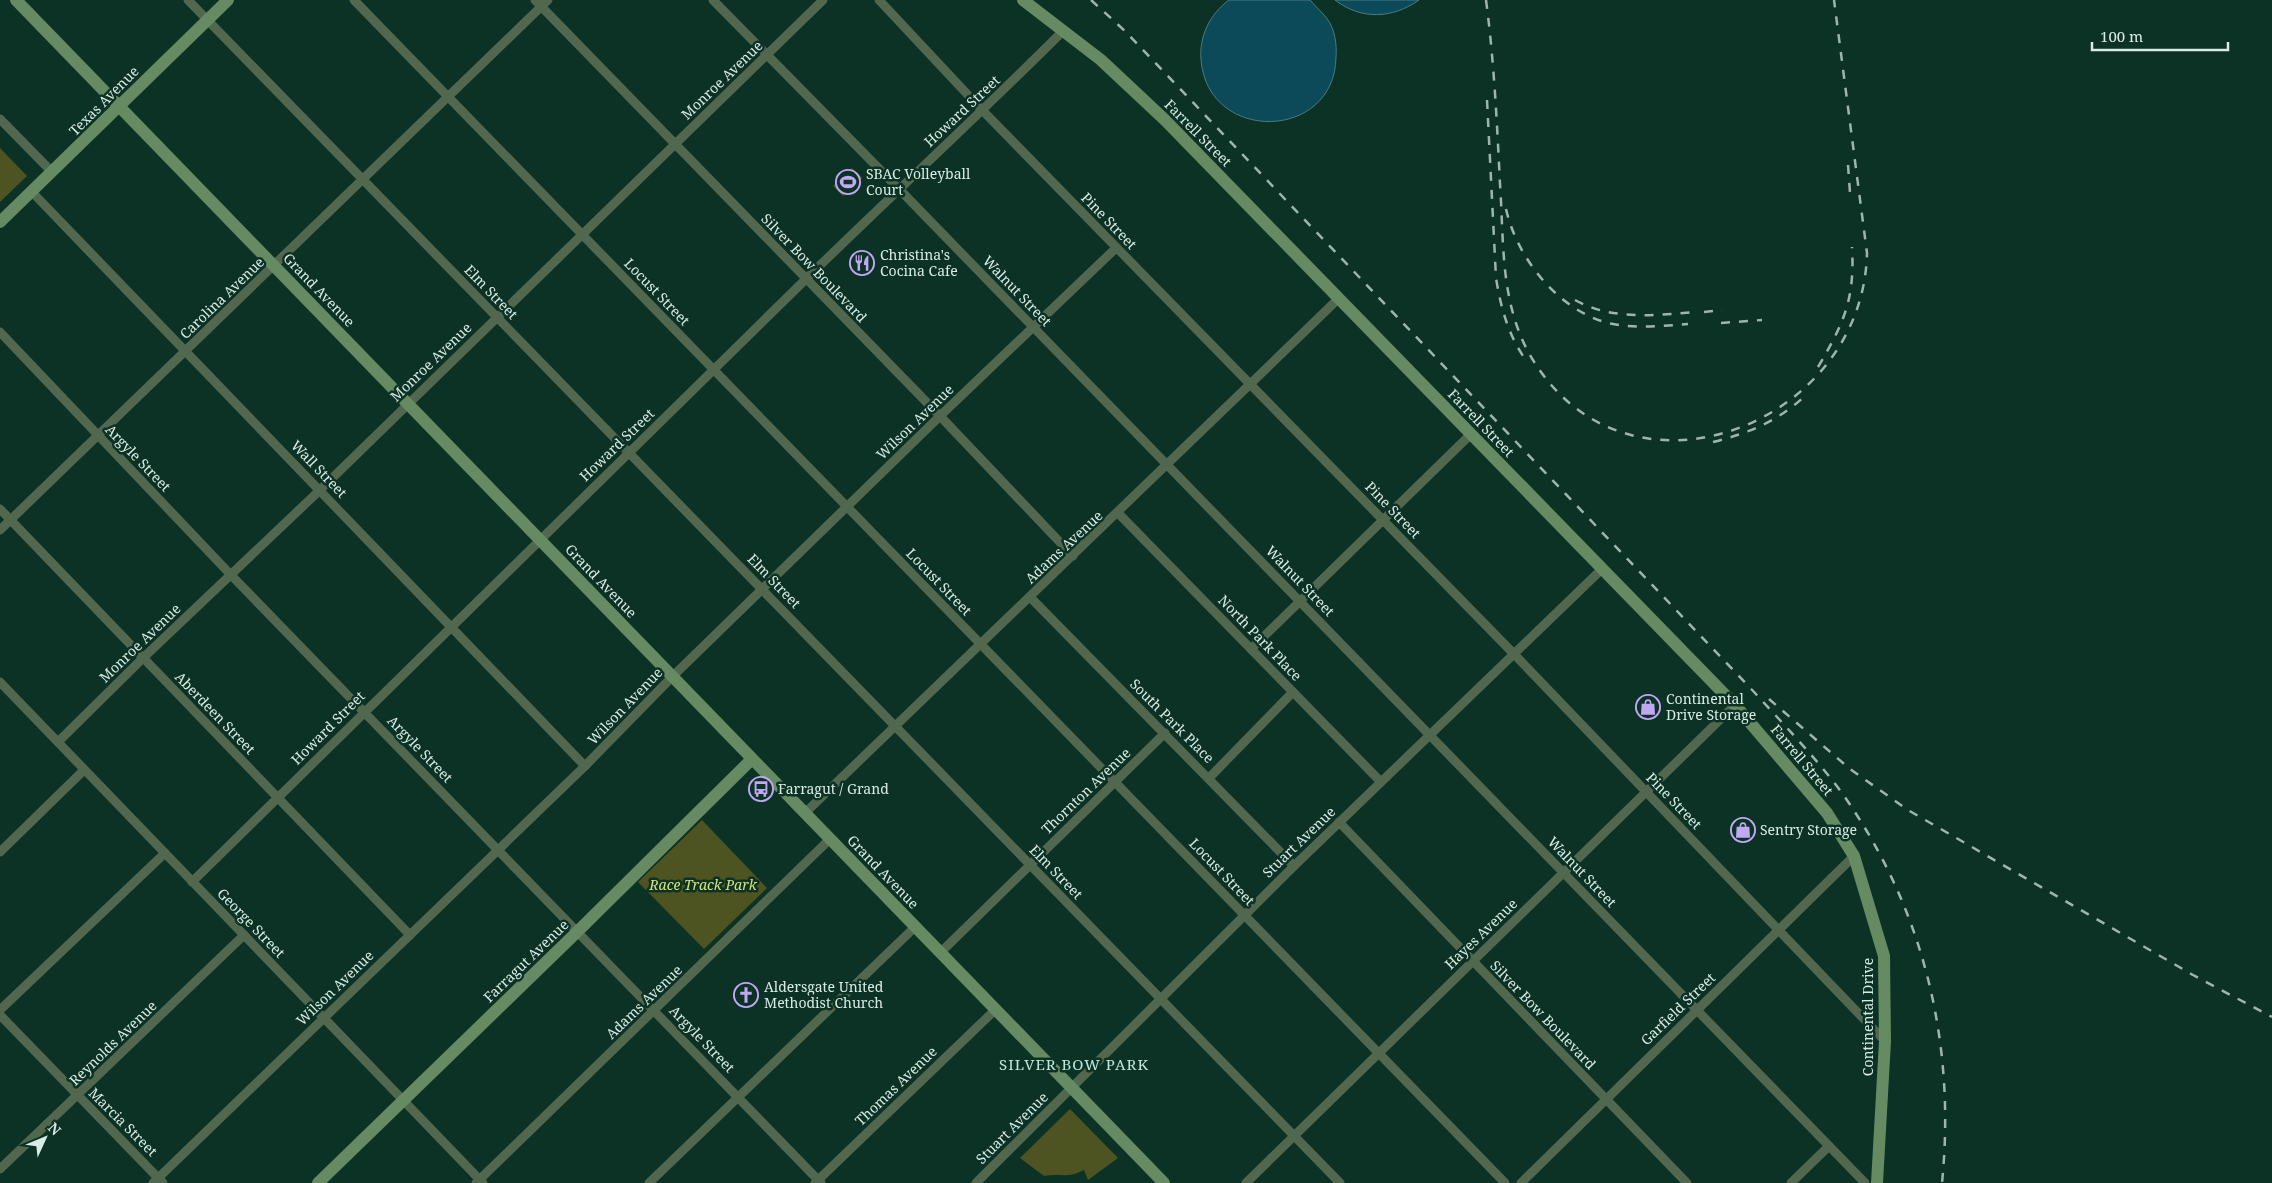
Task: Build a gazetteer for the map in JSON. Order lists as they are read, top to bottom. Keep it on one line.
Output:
{"streets":{"main road":["Texas Avenue","Farrell Street","Grand Avenue","Farragut Avenue","Continental Drive"],"street":["Monroe Avenue","Howard Street","Pine Street","Silver Bow Boulevard","Walnut Street","Elm Street","Locust Street","Carolina Avenue","Wilson Avenue","Argyle Street","Wall Street","Adams Avenue","North Park Place","Aberdeen Street","South Park Place","Thornton Avenue","Stuart Avenue","George Street","Hayes Avenue","Garfield Street","Reynolds Avenue","Thomas Avenue","Marcia Street"]},"crossings":[["Monroe Avenue","Silver Bow Boulevard"],["Monroe Avenue","Grand Avenue"],["Monroe Avenue","Walnut Street"],["Monroe Avenue","Elm Street"],["Monroe Avenue","Locust Street"],["Monroe Avenue","Argyle Street"],["Monroe Avenue","Wall Street"],["Monroe Avenue","Aberdeen Street"],["Monroe Avenue","George Street"],["Texas Avenue","Grand Avenue"],["Texas Avenue","Elm Street"],["Texas Avenue","Wall Street"],["Howard Street","Farrell Street"],["Howard Street","Pine Street"],["Howard Street","Silver Bow Boulevard"],["Howard Street","Grand Avenue"],["Howard Street","Walnut Street"],["Howard Street","Elm Street"],["Howard Street","Locust Street"],["Howard Street","Argyle Street"],["Howard Street","Wall Street"],["Howard Street","Aberdeen Street"],["Howard Street","George Street"],["Farrell Street","Adams Avenue"],["Farrell Street","Stuart Avenue"],["Farrell Street","Hayes Avenue"],["Farrell Street","Garfield Street"],["Farrell Street","Continental Drive"],["Pine Street","Wilson Avenue"],["Pine Street","Adams Avenue"],["Pine Street","Stuart Avenue"],["Pine Street","Hayes Avenue"],["Pine Street","Garfield Street"],["Pine Street","Continental Drive"],["Silver Bow Boulevard","Carolina Avenue"],["Silver Bow Boulevard","Wilson Avenue"],["Silver Bow Boulevard","Adams Avenue"],["Silver Bow Boulevard","Stuart Avenue"],["Silver Bow Boulevard","Hayes Avenue"],["Silver Bow Boulevard","Garfield Street"],["Grand Avenue","Carolina Avenue"],["Grand Avenue","Wilson Avenue"],["Grand Avenue","Adams Avenue"],["Grand Avenue","Thornton Avenue"],["Grand Avenue","Stuart Avenue"],["Grand Avenue","Farragut Avenue"],["Grand Avenue","Thomas Avenue"],["Walnut Street","Wilson Avenue"],["Walnut Street","Adams Avenue"],["Walnut Street","Stuart Avenue"],["Walnut Street","Hayes Avenue"],["Walnut Street","Garfield Street"],["Elm Street","Carolina Avenue"],["Elm Street","Wilson Avenue"],["Elm Street","Adams Avenue"],["Elm Street","Thornton Avenue"],["Elm Street","Stuart Avenue"],["Elm Street","Hayes Avenue"],["Locust Street","Carolina Avenue"],["Locust Street","Wilson Avenue"],["Locust Street","Adams Avenue"],["Locust Street","Thornton Avenue"],["Locust Street","Stuart Avenue"],["Locust Street","Hayes Avenue"],["Carolina Avenue","Argyle Street"],["Carolina Avenue","Wall Street"],["Carolina Avenue","Aberdeen Street"],["Wilson Avenue","Argyle Street"],["Wilson Avenue","Wall Street"],["Wilson Avenue","Aberdeen Street"],["Wilson Avenue","George Street"],["Wilson Avenue","Marcia Street"],["Argyle Street","Adams Avenue"],["Argyle Street","Farragut Avenue"],["Argyle Street","Thomas Avenue"],["Adams Avenue","North Park Place"],["Adams Avenue","South Park Place"],["Adams Avenue","George Street"],["North Park Place","Stuart Avenue"],["South Park Place","Thornton Avenue"],["South Park Place","Stuart Avenue"],["George Street","Farragut Avenue"],["George Street","Reynolds Avenue"],["Garfield Street","Continental Drive"],["Reynolds Avenue","Marcia Street"]],"districts":["SILVER BOW PARK"],"parks":["Race Track Park"],"places":{"sports":["SBAC Volleyball Court"],"restaurant":["Christina's Cocina Cafe"],"shop":["Continental Drive Storage","Sentry Storage"],"bus stop":["Farragut / Grand"],"church":["Aldersgate United Methodist Church"]},"scale_bar":"100 m","north":"top right"}
